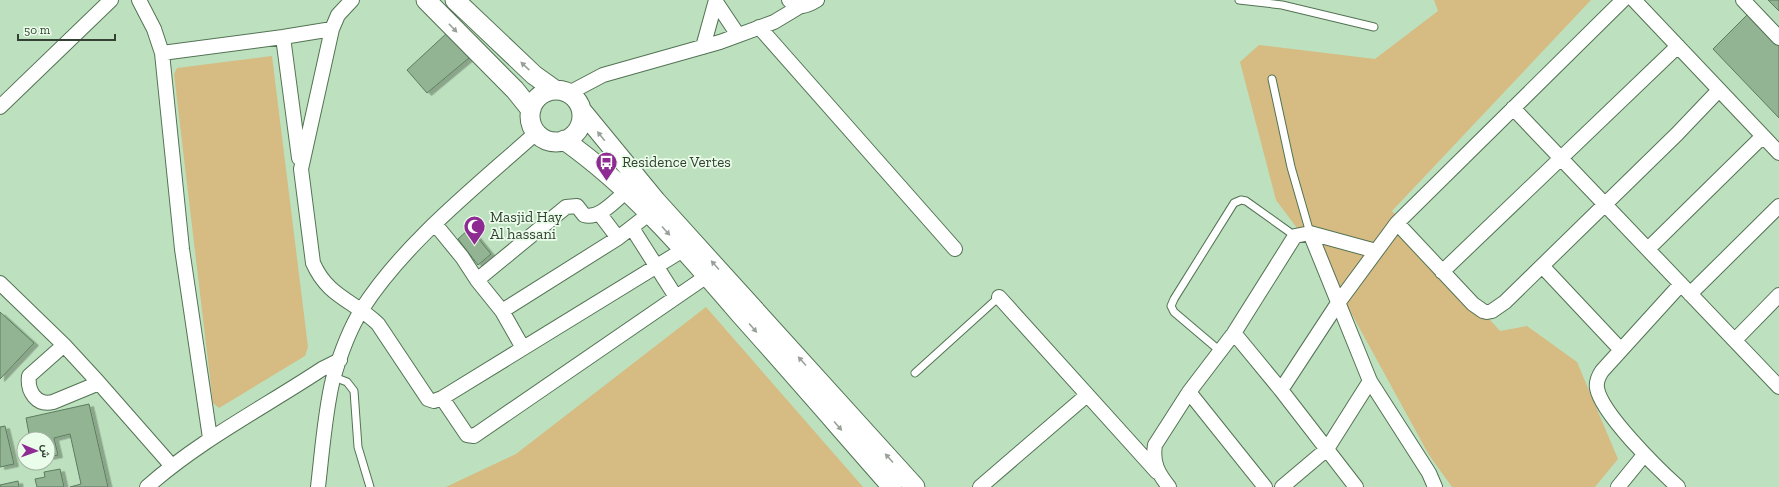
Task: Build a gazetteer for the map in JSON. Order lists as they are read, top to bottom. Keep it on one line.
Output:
{"places":{"bus stop":["Residence Vertes"],"mosque":["Masjid Hay Al hassani"]},"scale_bar":"50 m","north":"right"}
